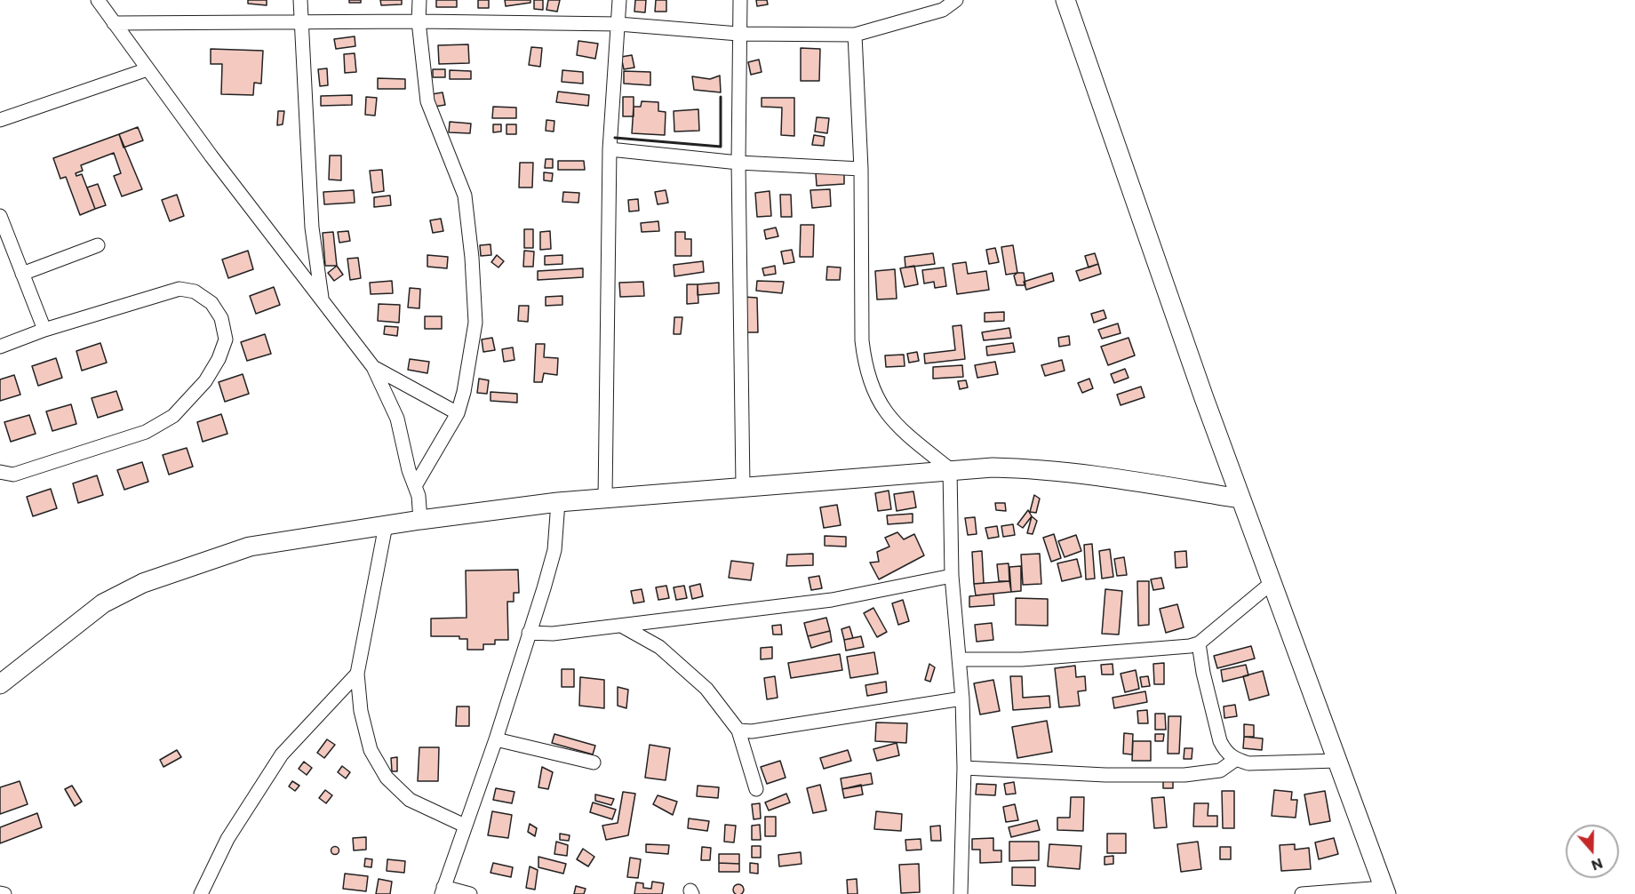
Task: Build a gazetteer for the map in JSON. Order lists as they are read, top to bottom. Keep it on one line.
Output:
{"north":"bottom"}
